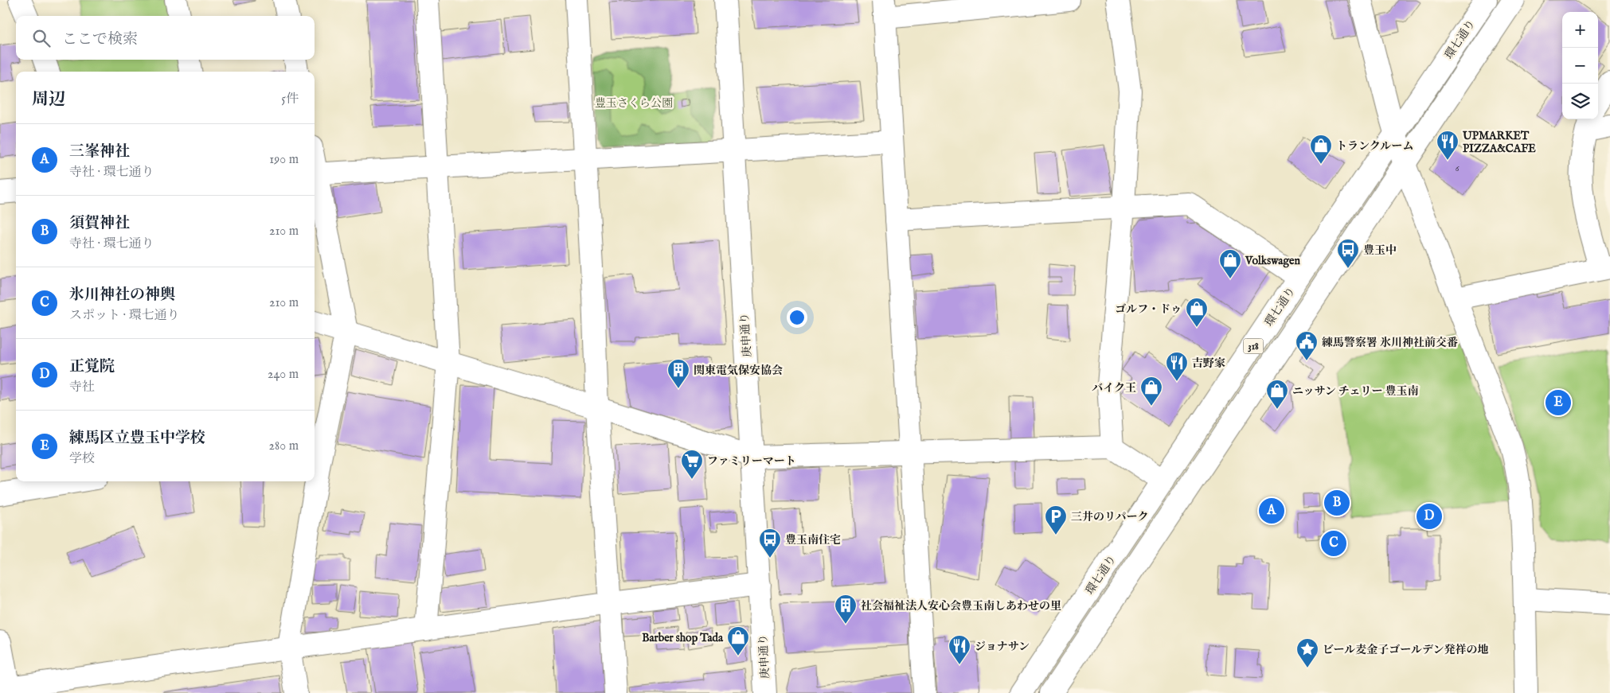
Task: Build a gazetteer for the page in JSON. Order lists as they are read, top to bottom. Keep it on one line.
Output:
{"streets":{"street":["環七通り","庚申通り","318"]},"parks":["豊玉さくら公園"],"places":{"restaurant":["UPMARKET PIZZA&CAFE","吉野家","ジョナサン"],"shop":["トランクルーム","Volkswagen","ゴルフ・ドゥ","バイク王","ニッサン チェリー 豊玉南","Barber shop Tada"],"bus stop":["豊玉中","豊玉南住宅"],"public building":["練馬警察署 氷川神社前交番"],"building":["関東電気保安協会","社会福祉法人安心会豊玉南しあわせの里"],"supermarket":["ファミリーマート"],"parking":["三井のリパーク"],"place":["ビール麦金子ゴールデン発祥の地"]},"house_numbers":["6"],"page":{"map_buttons":["+","−"],"search":"ここで検索","heading":["周辺","5件"],"list":[{"mark":"A","name":"三峯神社","note":"寺社 · 環七通り","value":"190 m"},{"mark":"B","name":"須賀神社","note":"寺社 · 環七通り","value":"210 m"},{"mark":"C","name":"氷川神社の神輿","note":"スポット · 環七通り","value":"210 m"},{"mark":"D","name":"正覚院","note":"寺社","value":"240 m"},{"mark":"E","name":"練馬区立豊玉中学校","note":"学校","value":"280 m"}],"pins":["E","B","A","D","C"]}}
